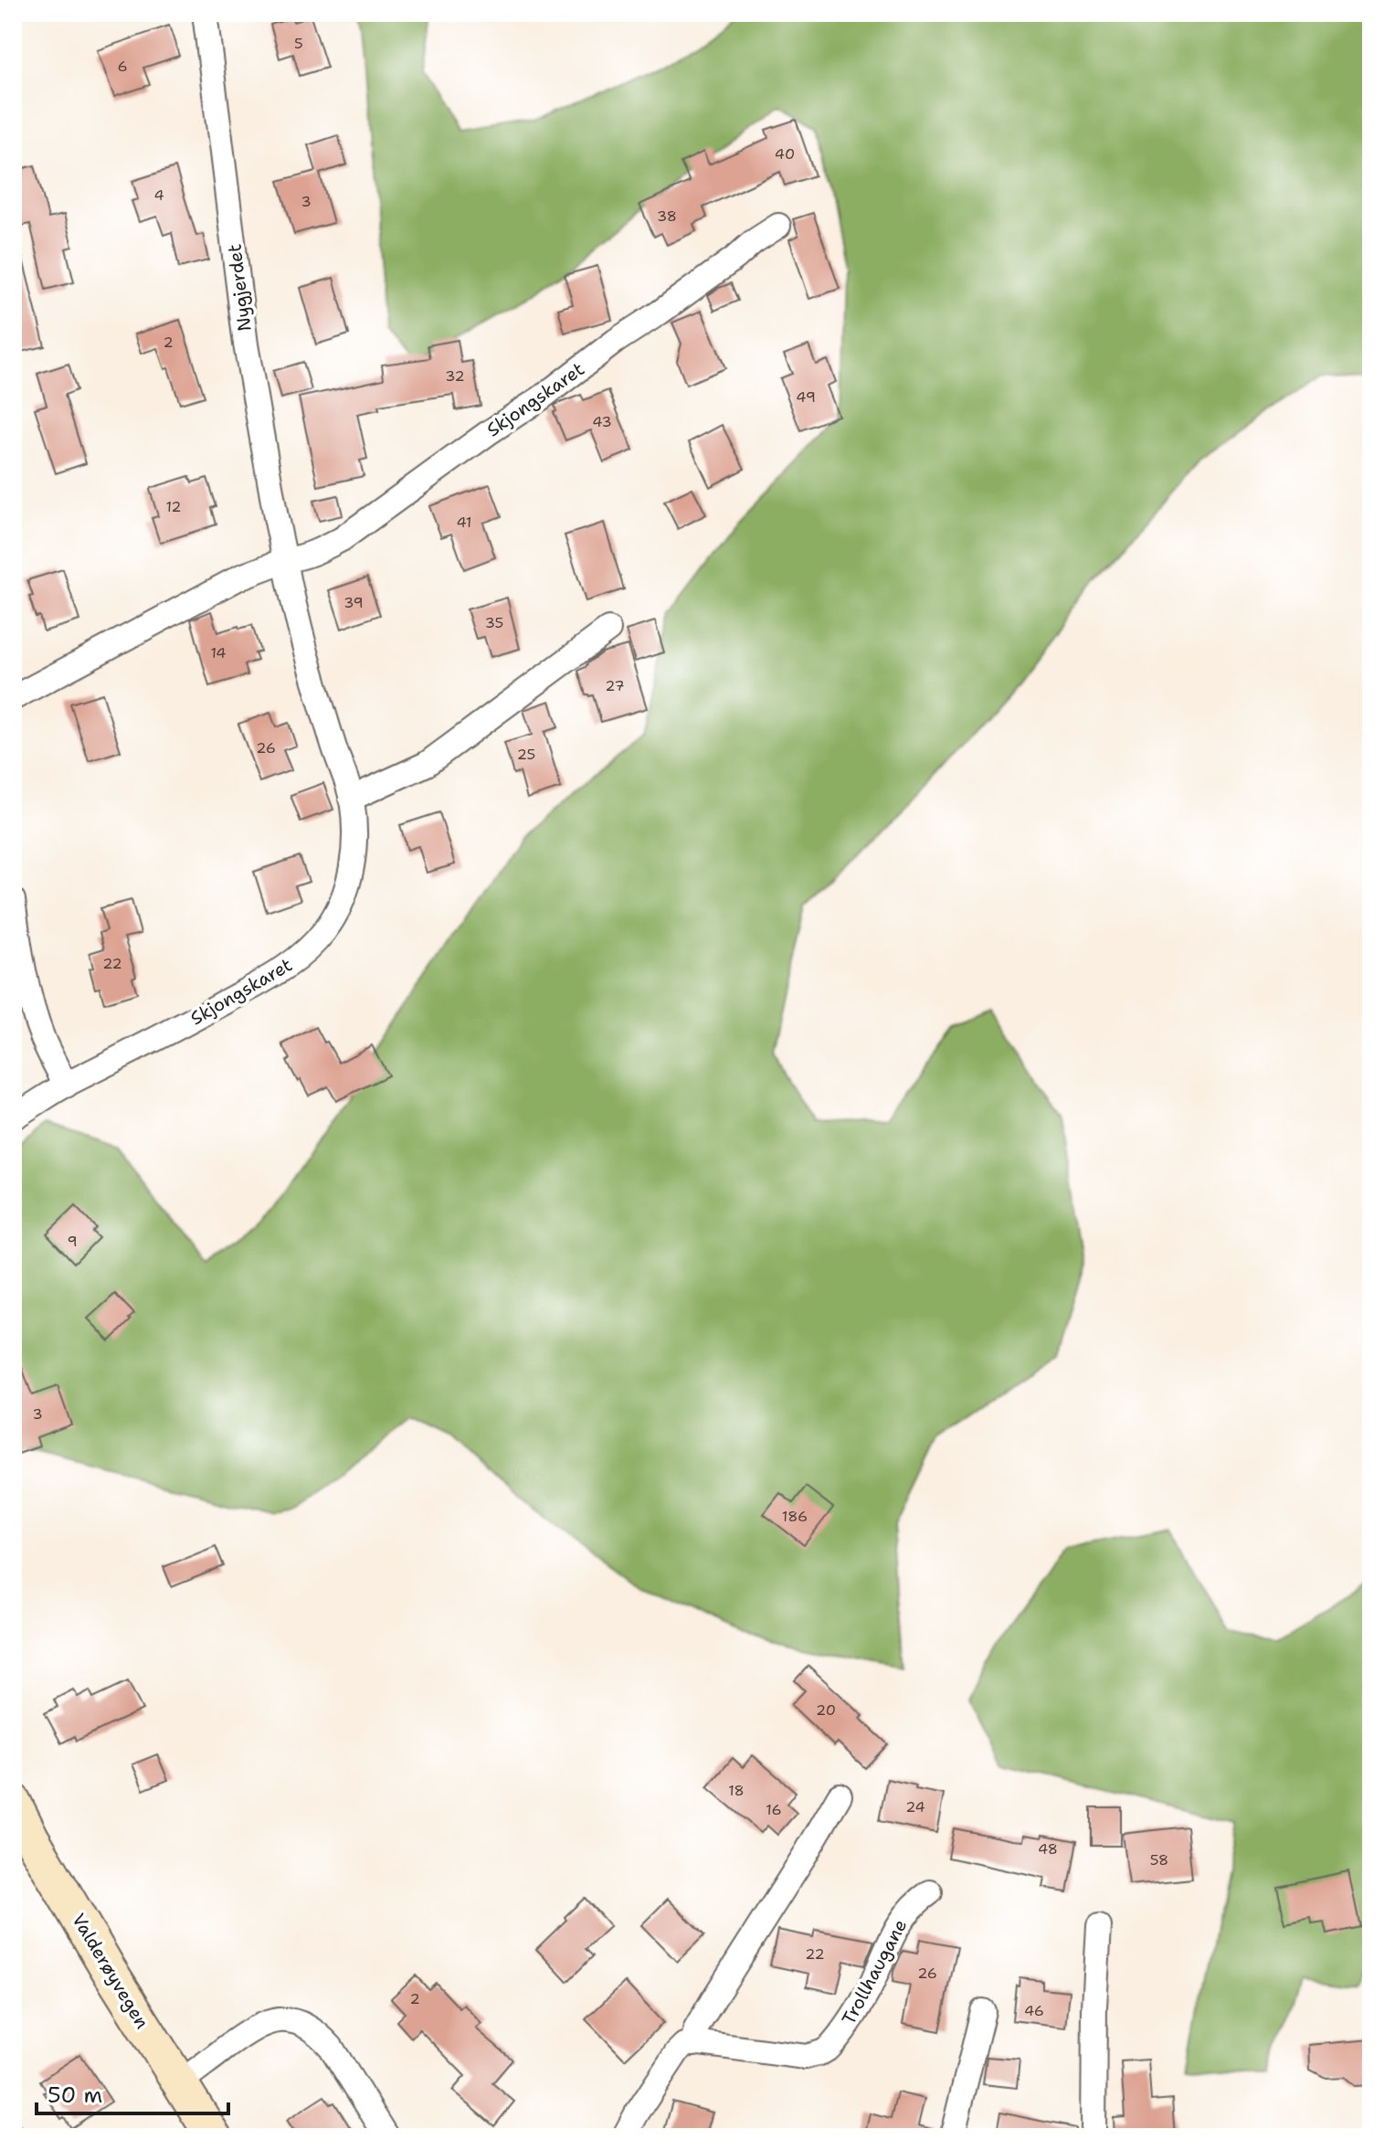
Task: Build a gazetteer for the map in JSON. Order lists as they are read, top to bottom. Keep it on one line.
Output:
{"streets":{"main road":["Valderøyvegen"],"street":["Nygjerdet","Skjongskaret","Trollhaugane"]},"crossings":[["Nygjerdet","Skjongskaret"]],"house_numbers":["5","6","40","4","3","38","2","32","49","43","12","41","39","35","14","27","26","25","22","9","3","186","20","18","24","16","48","58","22","26","2","46"],"scale_bar":"50 m"}
